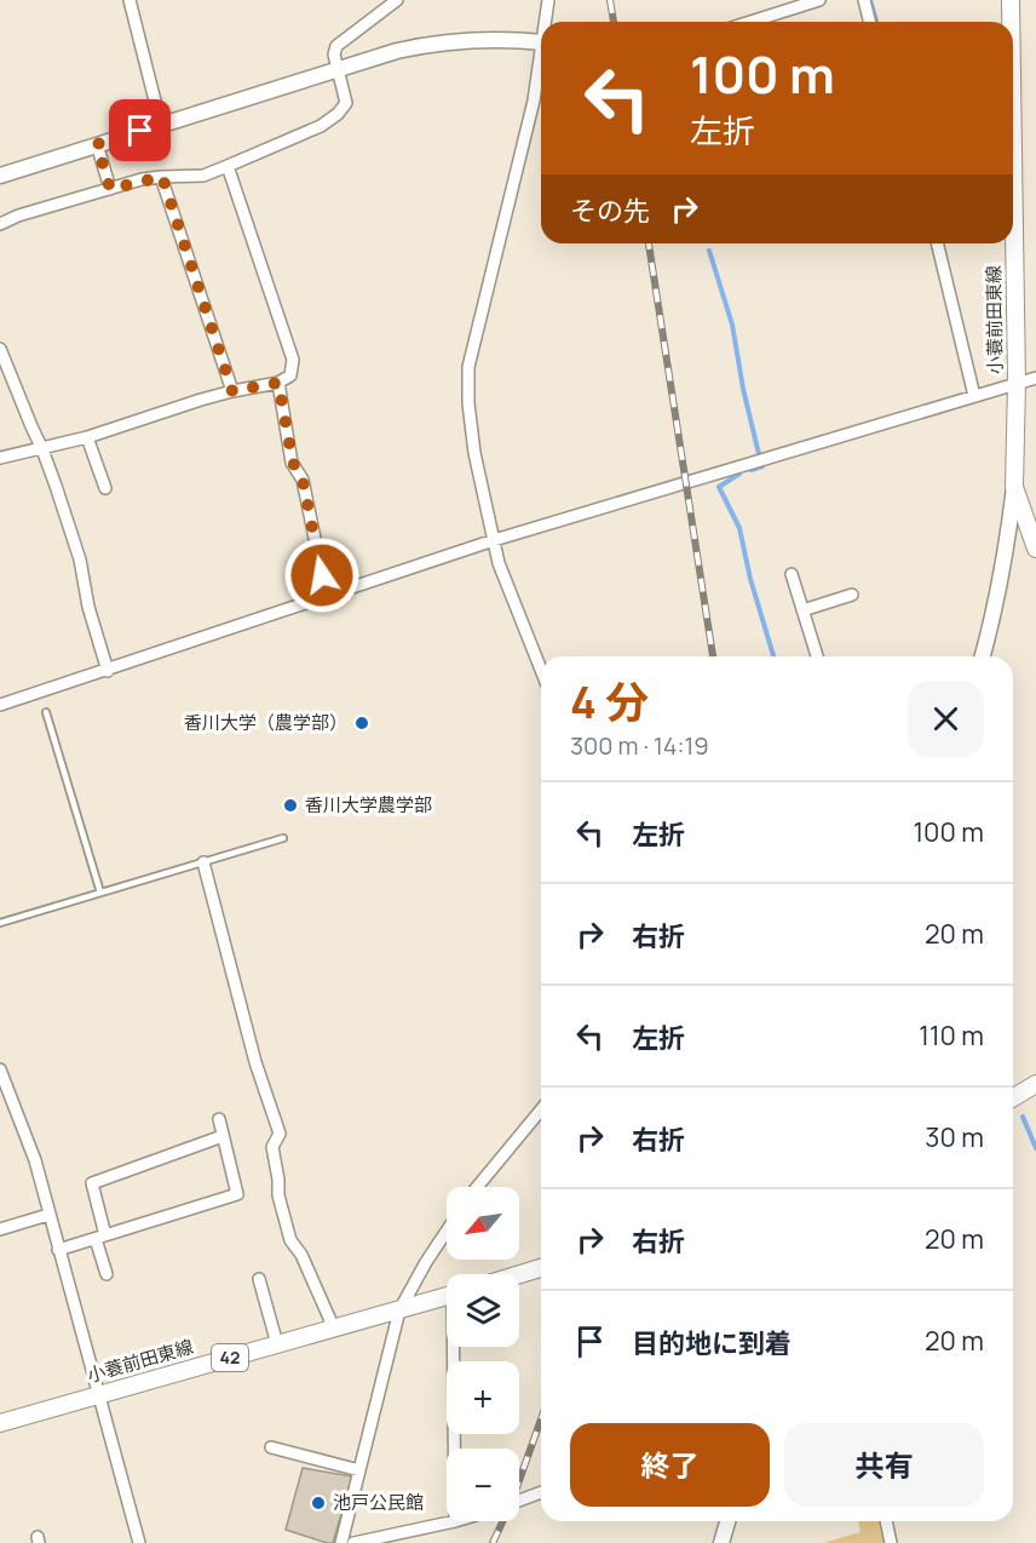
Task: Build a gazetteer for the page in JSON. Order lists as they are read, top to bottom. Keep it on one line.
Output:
{"streets":{"main road":["小蓑前田東線","42"]},"places":["香川大学（農学部）","香川大学農学部","池戸公民館"],"north":"bottom left","page":{"turn":["100 m","左折"],"then":"その先","heading":["4 分","300 m · 14:19"],"list":[{"name":"左折","value":"100 m"},{"name":"右折","value":"20 m"},{"name":"左折","value":"110 m"},{"name":"右折","value":"30 m"},{"name":"右折","value":"20 m"},{"name":"目的地に到着","value":"20 m"}],"map_buttons":["+","−"],"buttons":["終了","共有"]}}
